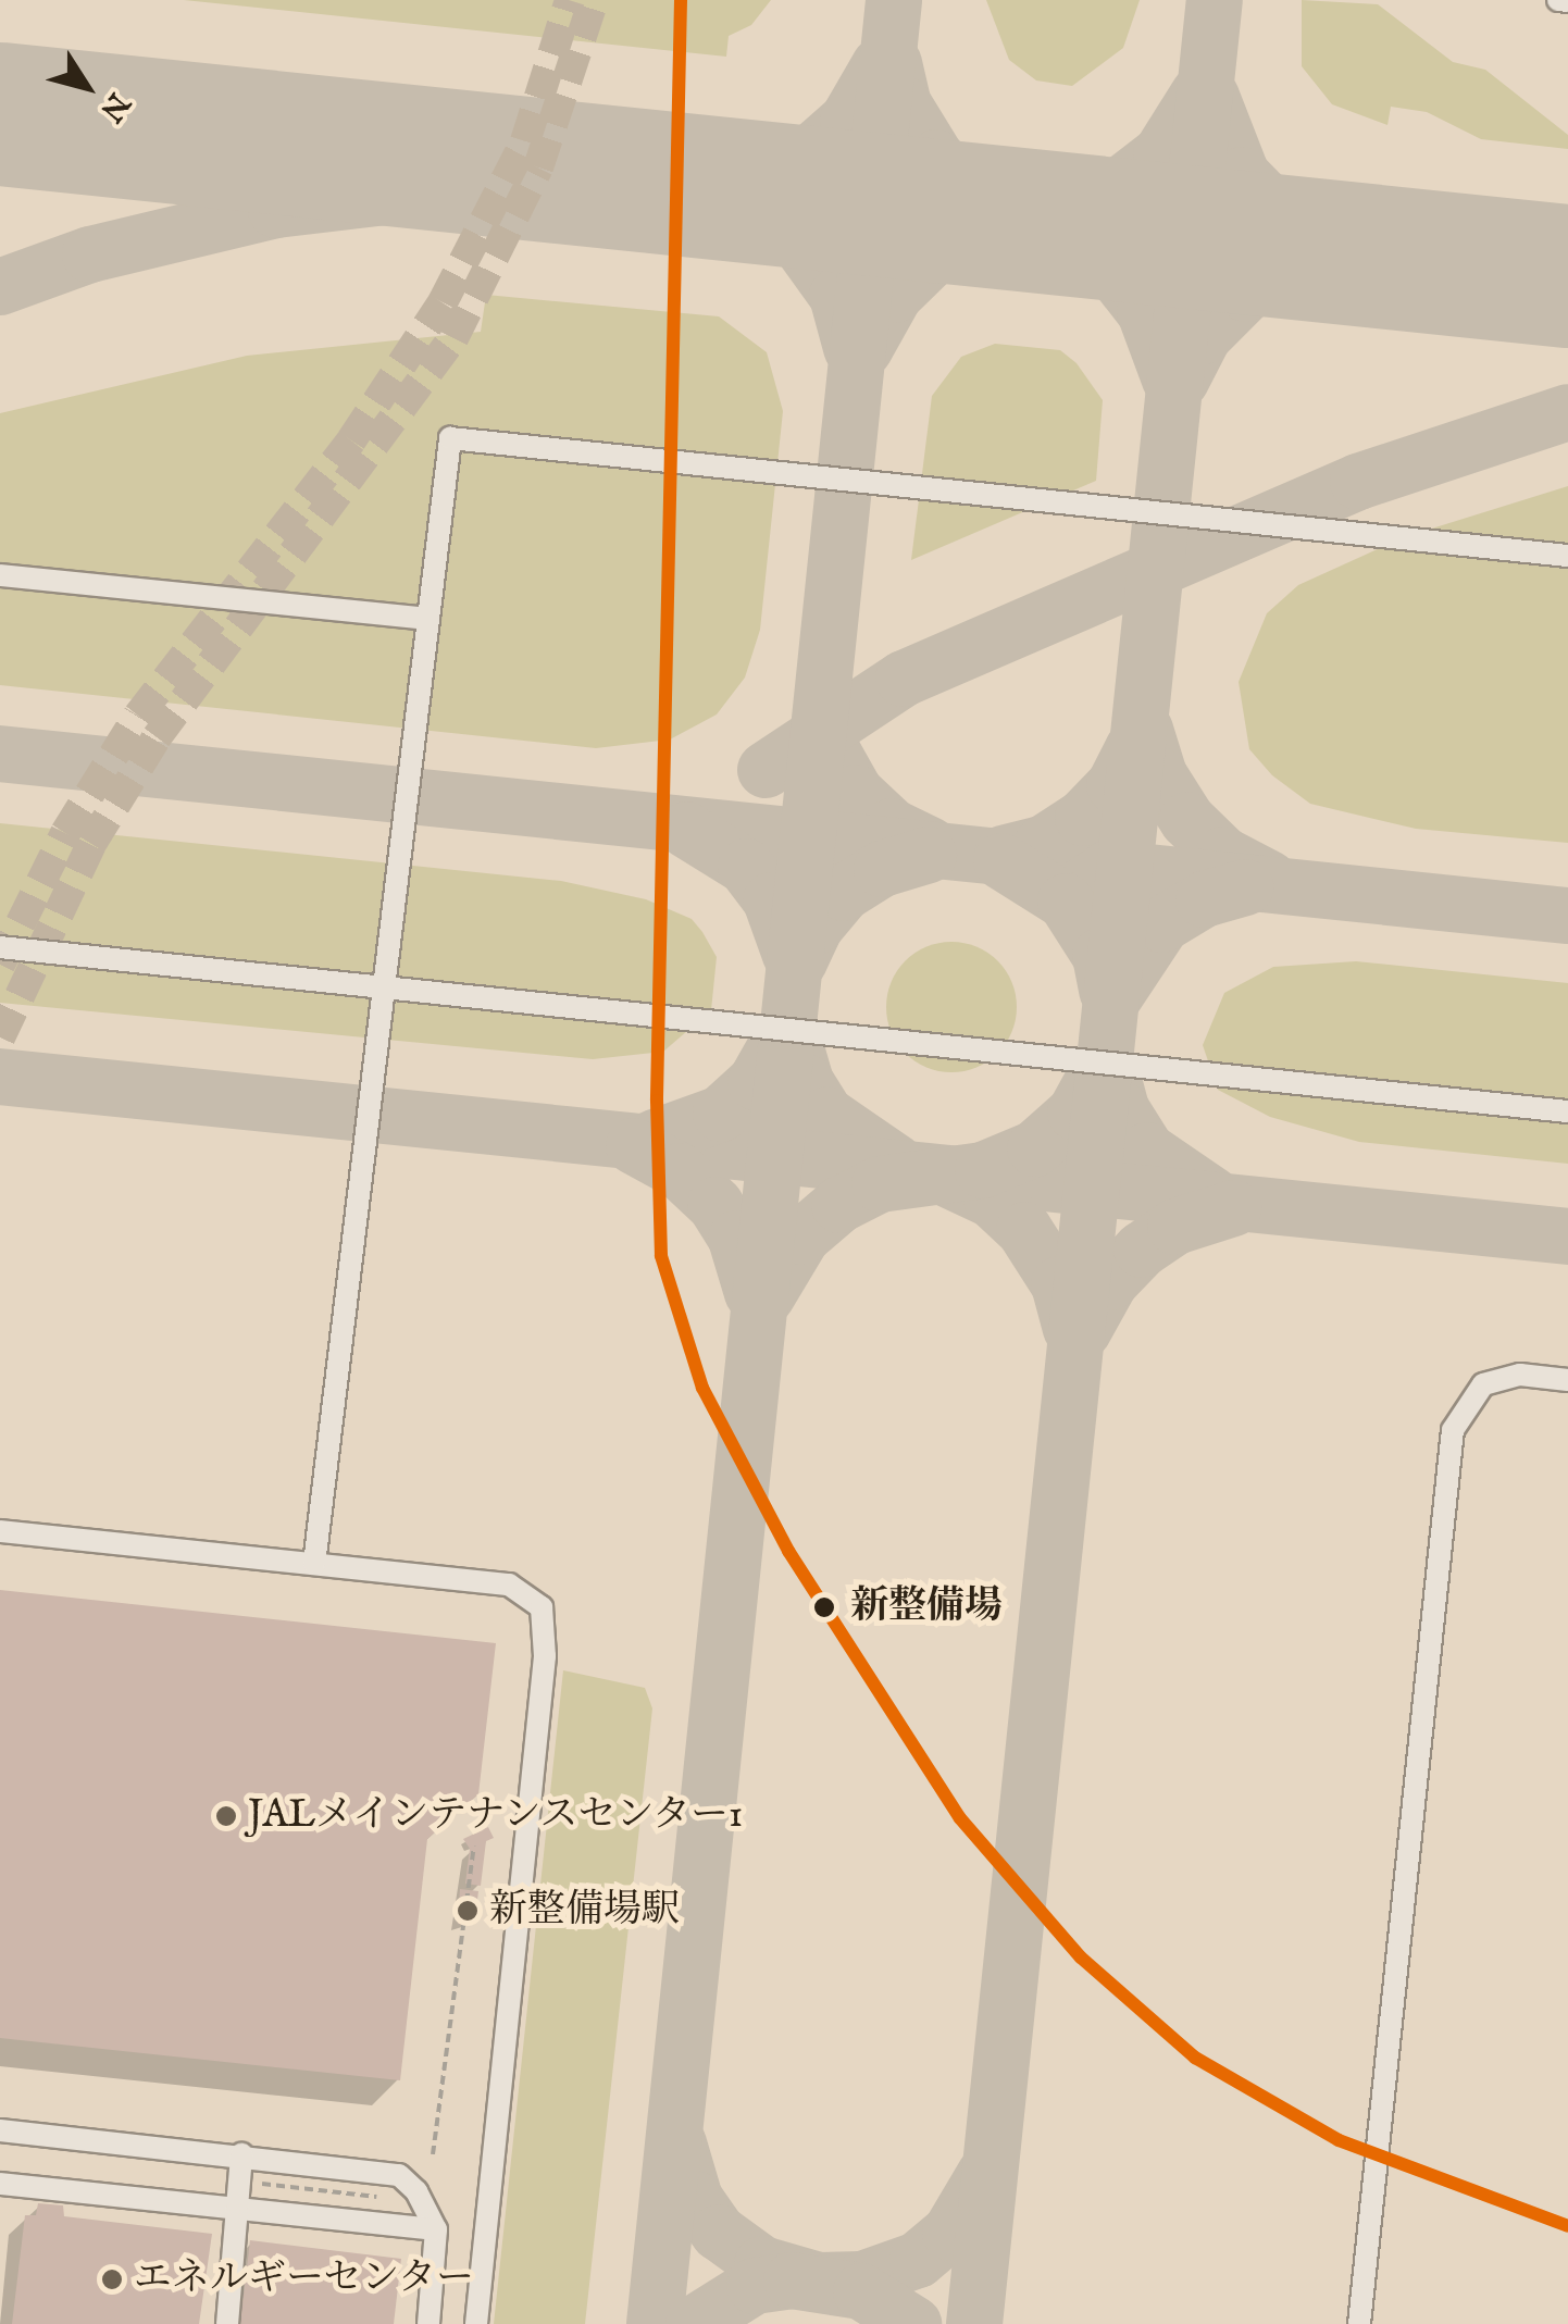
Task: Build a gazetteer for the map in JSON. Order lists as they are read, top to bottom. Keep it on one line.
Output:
{"places":["新整備場","JALメインテナンスセンター1","新整備場駅","エネルギーセンター"],"north":"bottom right"}
